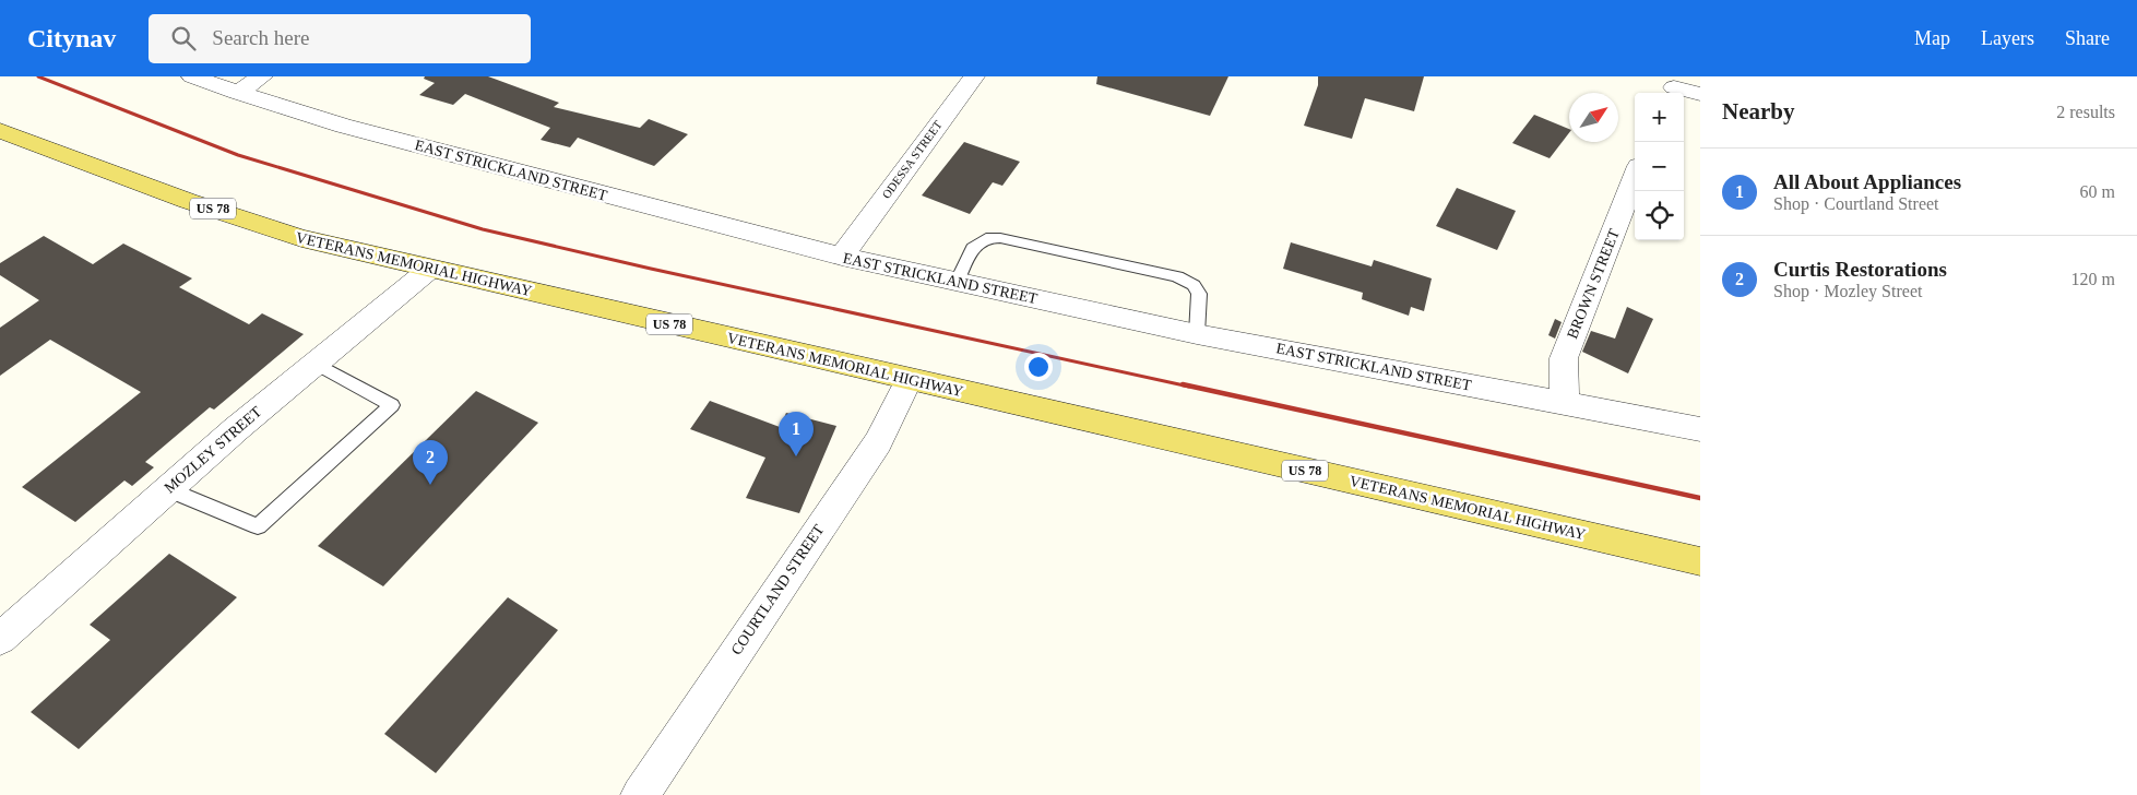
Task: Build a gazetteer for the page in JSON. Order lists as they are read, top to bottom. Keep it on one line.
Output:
{"streets":{"main road":["US 78","VETERANS MEMORIAL HIGHWAY"],"street":["ODESSA STREET","EAST STRICKLAND STREET","BROWN STREET","MOZLEY STREET","COURTLAND STREET"]},"crossings":[["ODESSA STREET","EAST STRICKLAND STREET"],["EAST STRICKLAND STREET","BROWN STREET"],["VETERANS MEMORIAL HIGHWAY","MOZLEY STREET"],["VETERANS MEMORIAL HIGHWAY","COURTLAND STREET"]],"north":"top right","page":{"header":"Citynav","search":"Search here","nav":["Map","Layers","Share"],"heading":["Nearby","2 results"],"map_buttons":["+","−"],"list":[{"mark":"1","name":"All About Appliances","note":"Shop · Courtland Street","value":"60 m"},{"mark":"2","name":"Curtis Restorations","note":"Shop · Mozley Street","value":"120 m"}],"pins":["1","2"]}}
